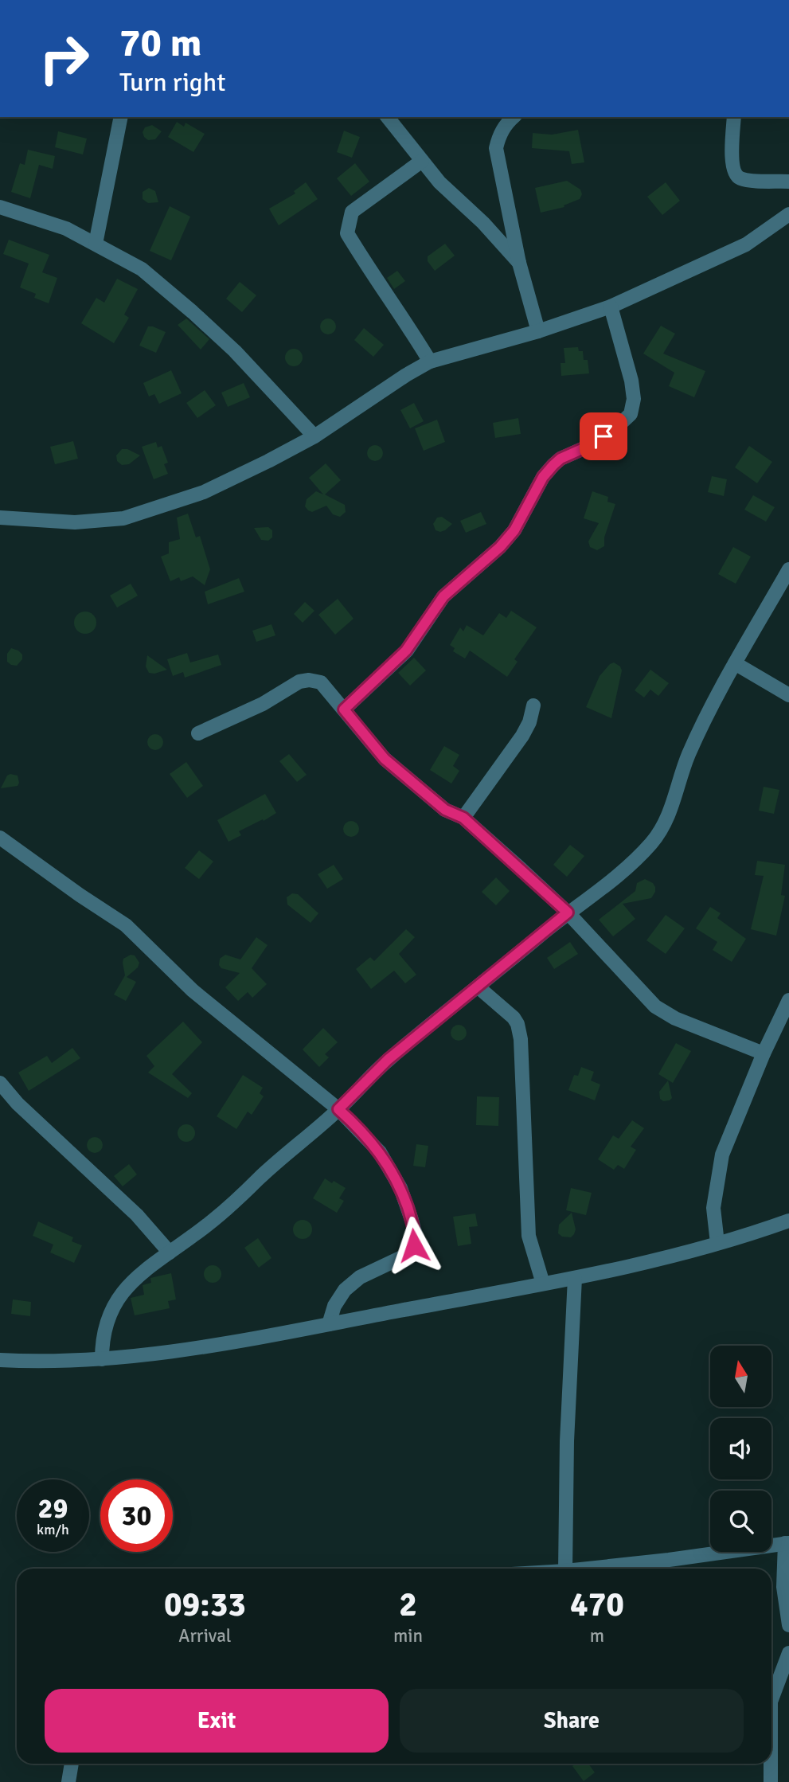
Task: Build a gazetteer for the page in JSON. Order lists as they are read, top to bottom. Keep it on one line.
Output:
{"north":"top","page":{"turn":["70 m","Turn right"],"speed":"29 km/h","limit":"30","eta":["09:33","Arrival","2","min","470","m"],"buttons":["Exit","Share"]}}
